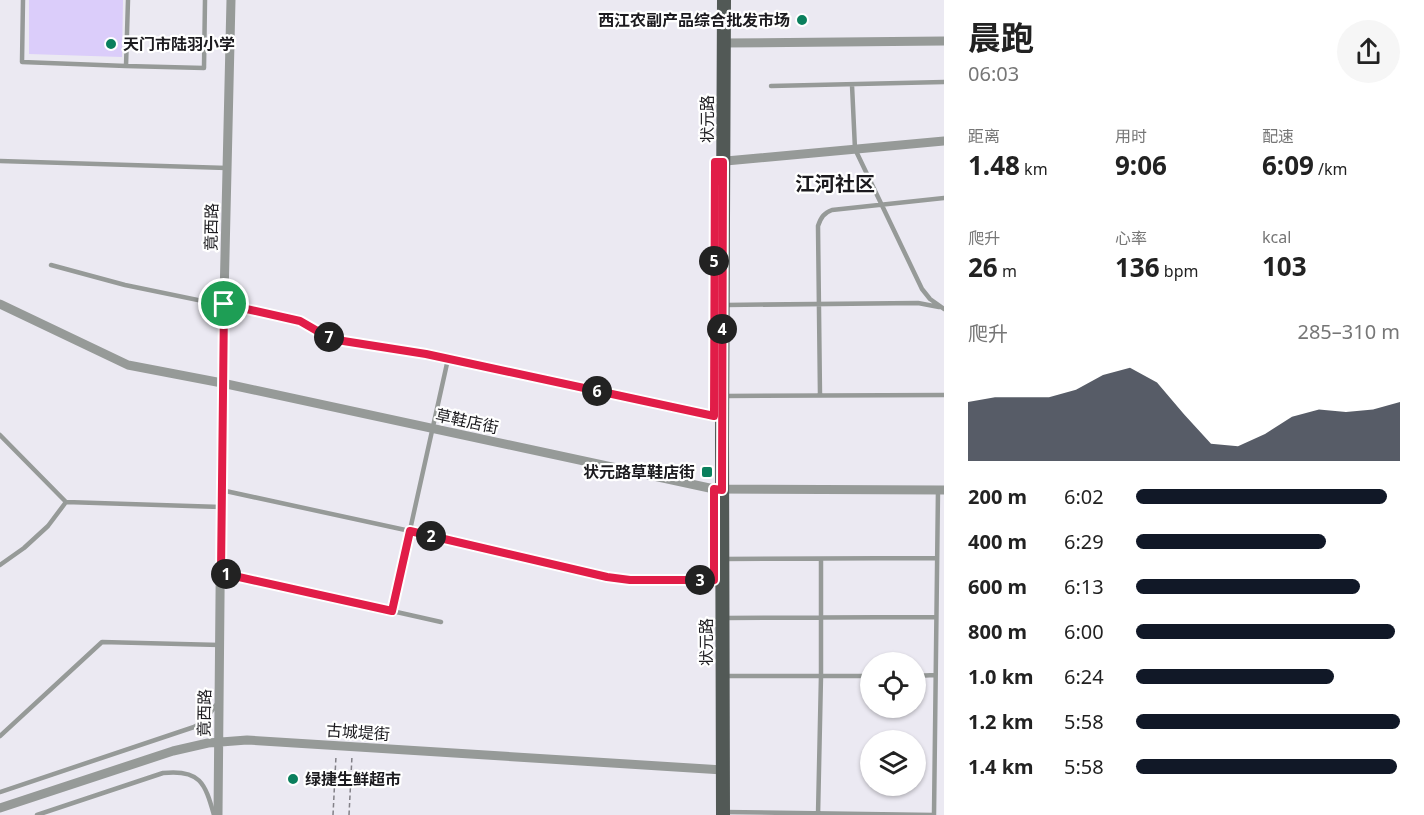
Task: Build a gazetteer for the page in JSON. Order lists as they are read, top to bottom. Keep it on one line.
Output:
{"streets":{"main road":["状元路"],"street":["竟西路","草鞋店街","古城堤街"]},"crossings":[["状元路","草鞋店街"],["状元路","古城堤街"],["竟西路","草鞋店街"],["竟西路","古城堤街"]],"districts":["江河社区"],"places":{"other":["西江农副产品综合批发市场","天门市陆羽小学","绿捷生鲜超市"],"transit":["状元路草鞋店街"]},"page":{"heading":["晨跑","06:03"],"stats":[["距离","1.48 km"],["用时","9:06"],["配速","6:09 /km"],["爬升","26 m"],["心率","136 bpm"],["kcal","103"]],"pins":["5","4","7","6","2","1","3"],"chart":["爬升","285–310 m"],"list":[{"name":"200 m","note":"6:02"},{"name":"400 m","note":"6:29"},{"name":"600 m","note":"6:13"},{"name":"800 m","note":"6:00"},{"name":"1.0 km","note":"6:24"},{"name":"1.2 km","note":"5:58"},{"name":"1.4 km","note":"5:58"}]}}
